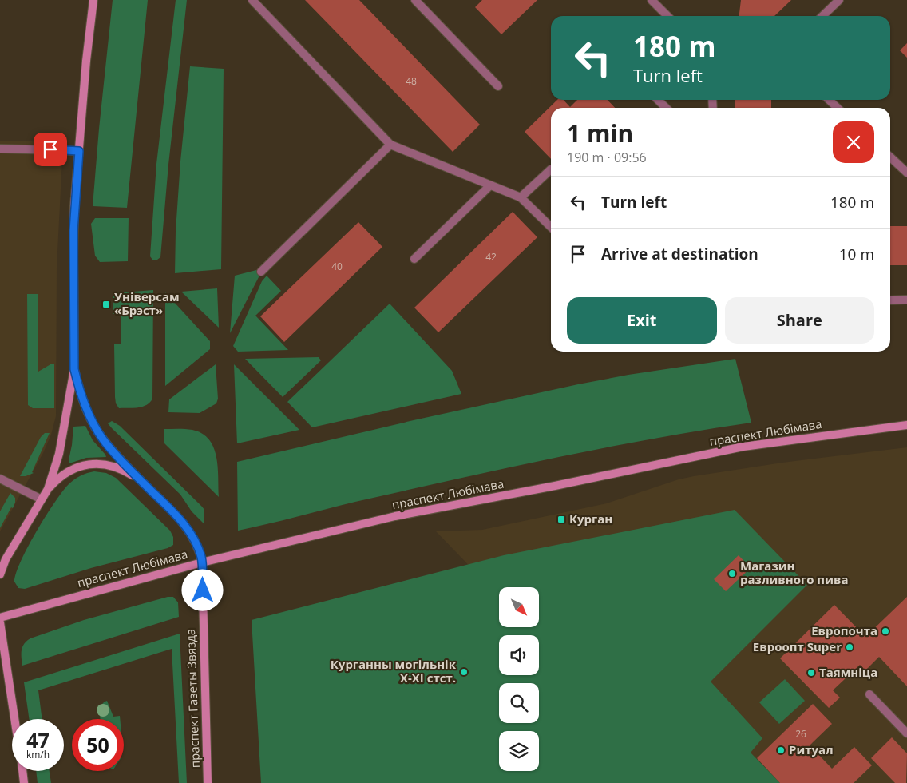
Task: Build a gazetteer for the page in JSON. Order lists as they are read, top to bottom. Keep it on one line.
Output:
{"streets":{"main road":["праспект Любімава","праспект Газеты Звязда"]},"crossings":[["праспект Любімава","праспект Газеты Звязда"]],"places":{"transit":["Універсам «Брэст»","Курган"],"other":["Магазин разливного пива","Европочта","Евроопт Super","Курганны могільнік Х-ХI стст.","Таямніца","Ритуал"]},"house_numbers":["48","42","40","26"],"north":"bottom right","page":{"turn":["180 m","Turn left"],"heading":["1 min","190 m · 09:56"],"list":[{"name":"Turn left","value":"180 m"},{"name":"Arrive at destination","value":"10 m"}],"buttons":["Exit","Share"],"speed":"47 km/h","limit":"50"}}
